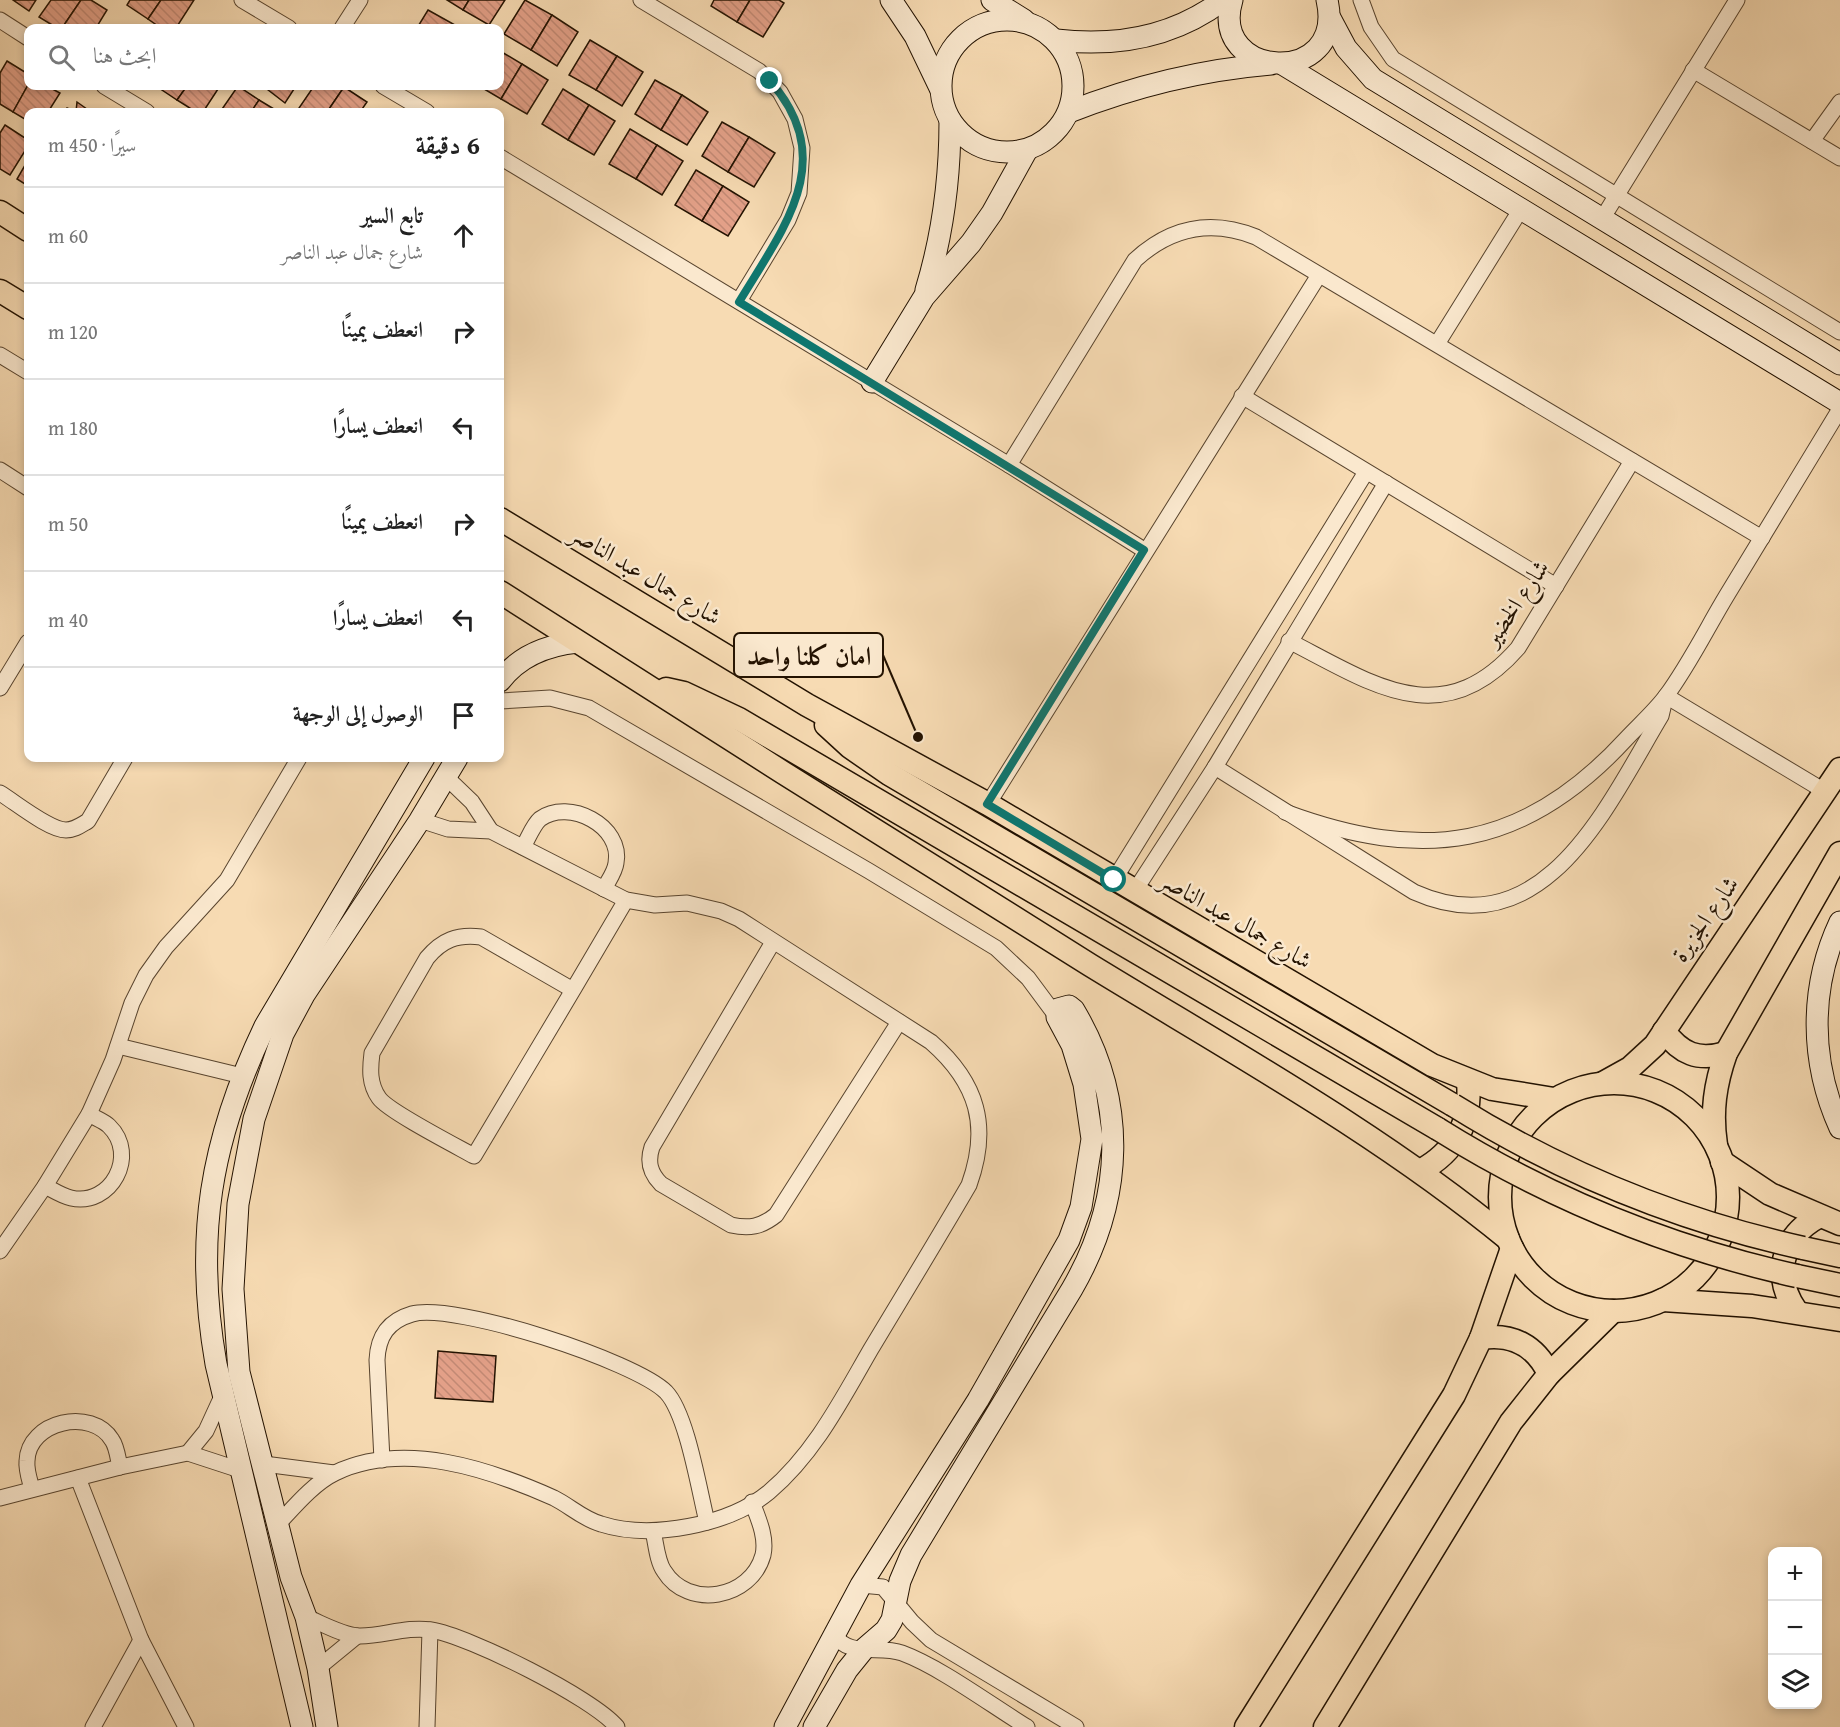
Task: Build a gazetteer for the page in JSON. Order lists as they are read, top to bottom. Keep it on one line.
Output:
{"streets":{"main road":["شارع جمال عبد الناصر","شارع الجزيرة"],"street":["شارع الخضير"]},"places":["امان كلنا واحد"],"page":{"search":"ابحث هنا","heading":["6 دقيقة","سيرًا · 450 m"],"list":[["تابع السير","شارع جمال عبد الناصر","60 m"],["انعطف يمينًا","120 m"],["انعطف يسارًا","180 m"],["انعطف يمينًا","50 m"],["انعطف يسارًا","40 m"],"الوصول إلى الوجهة"],"map_buttons":["+","−"]}}
